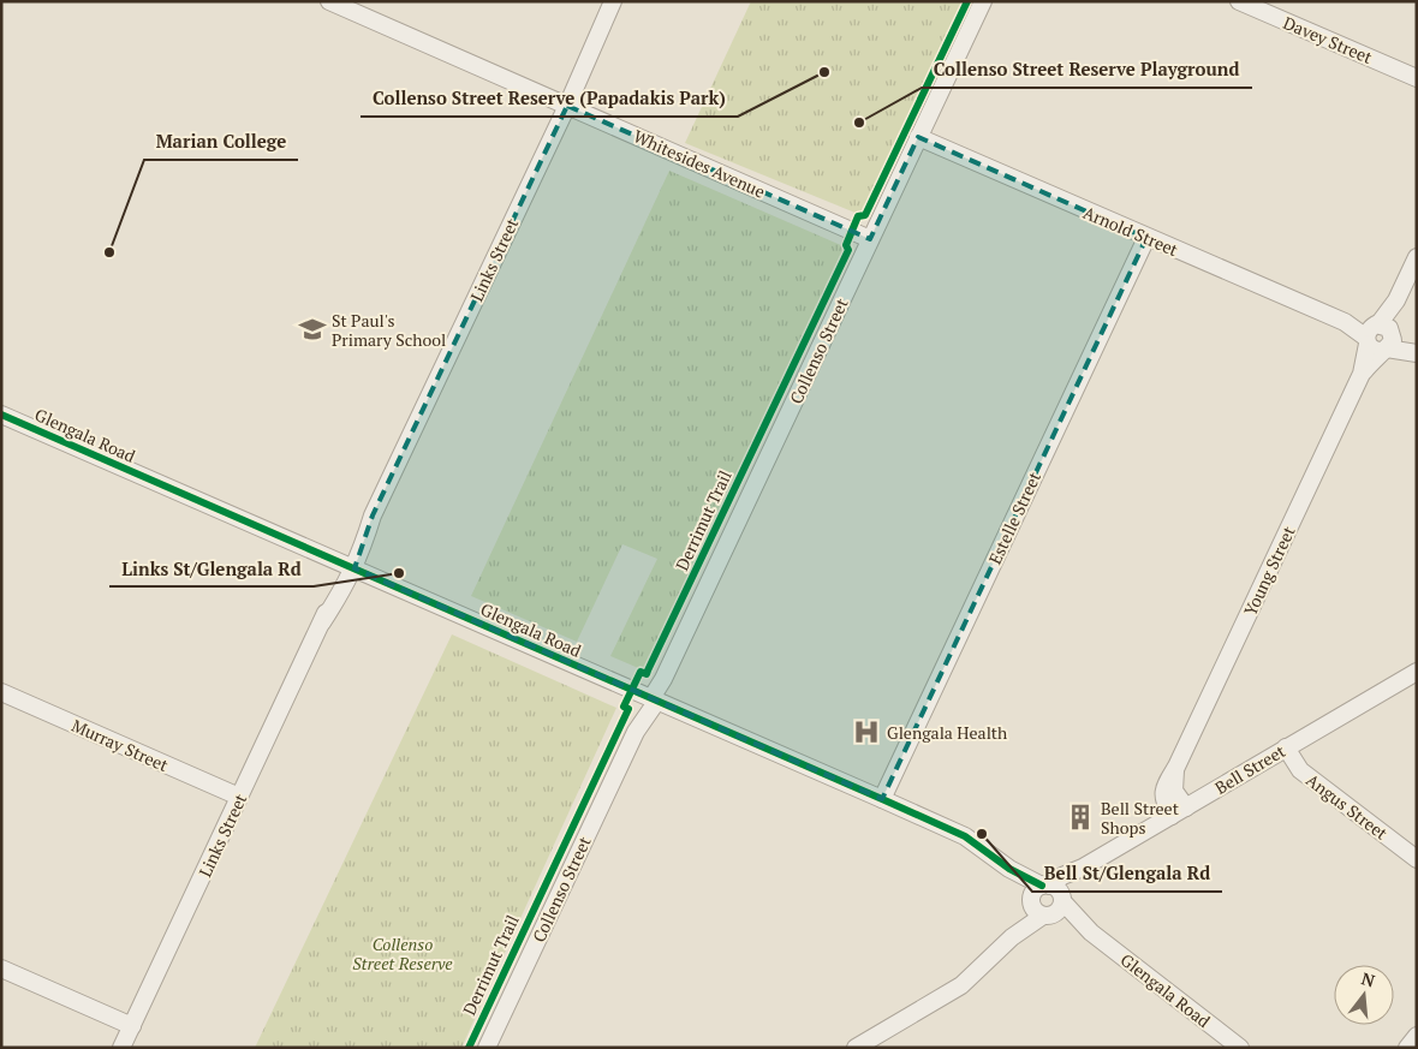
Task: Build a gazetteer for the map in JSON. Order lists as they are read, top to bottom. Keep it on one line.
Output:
{"streets":{"street":["Davey Street","Whitesides Avenue","Arnold Street","Links Street","Collenso Street","Glengala Road","Estelle Street","Young Street","Murray Street","Bell Street","Angus Street"],"cycle path":["Derrimut Trail"]},"crossings":[["Whitesides Avenue","Links Street"],["Whitesides Avenue","Collenso Street"],["Arnold Street","Collenso Street"],["Arnold Street","Estelle Street"],["Arnold Street","Young Street"],["Links Street","Glengala Road"],["Links Street","Murray Street"],["Collenso Street","Glengala Road"],["Glengala Road","Estelle Street"],["Glengala Road","Bell Street"],["Young Street","Bell Street"],["Bell Street","Angus Street"]],"parks":["Collenso Street Reserve"],"places":{"other":["Collenso Street Reserve (Papadakis Park)","Collenso Street Reserve Playground","Marian College","Links St/Glengala Rd","Bell St/Glengala Rd"],"school or university":["St Paul's Primary School"],"hospital":["Glengala Health"],"building":["Bell Street Shops"]},"north":"top"}
